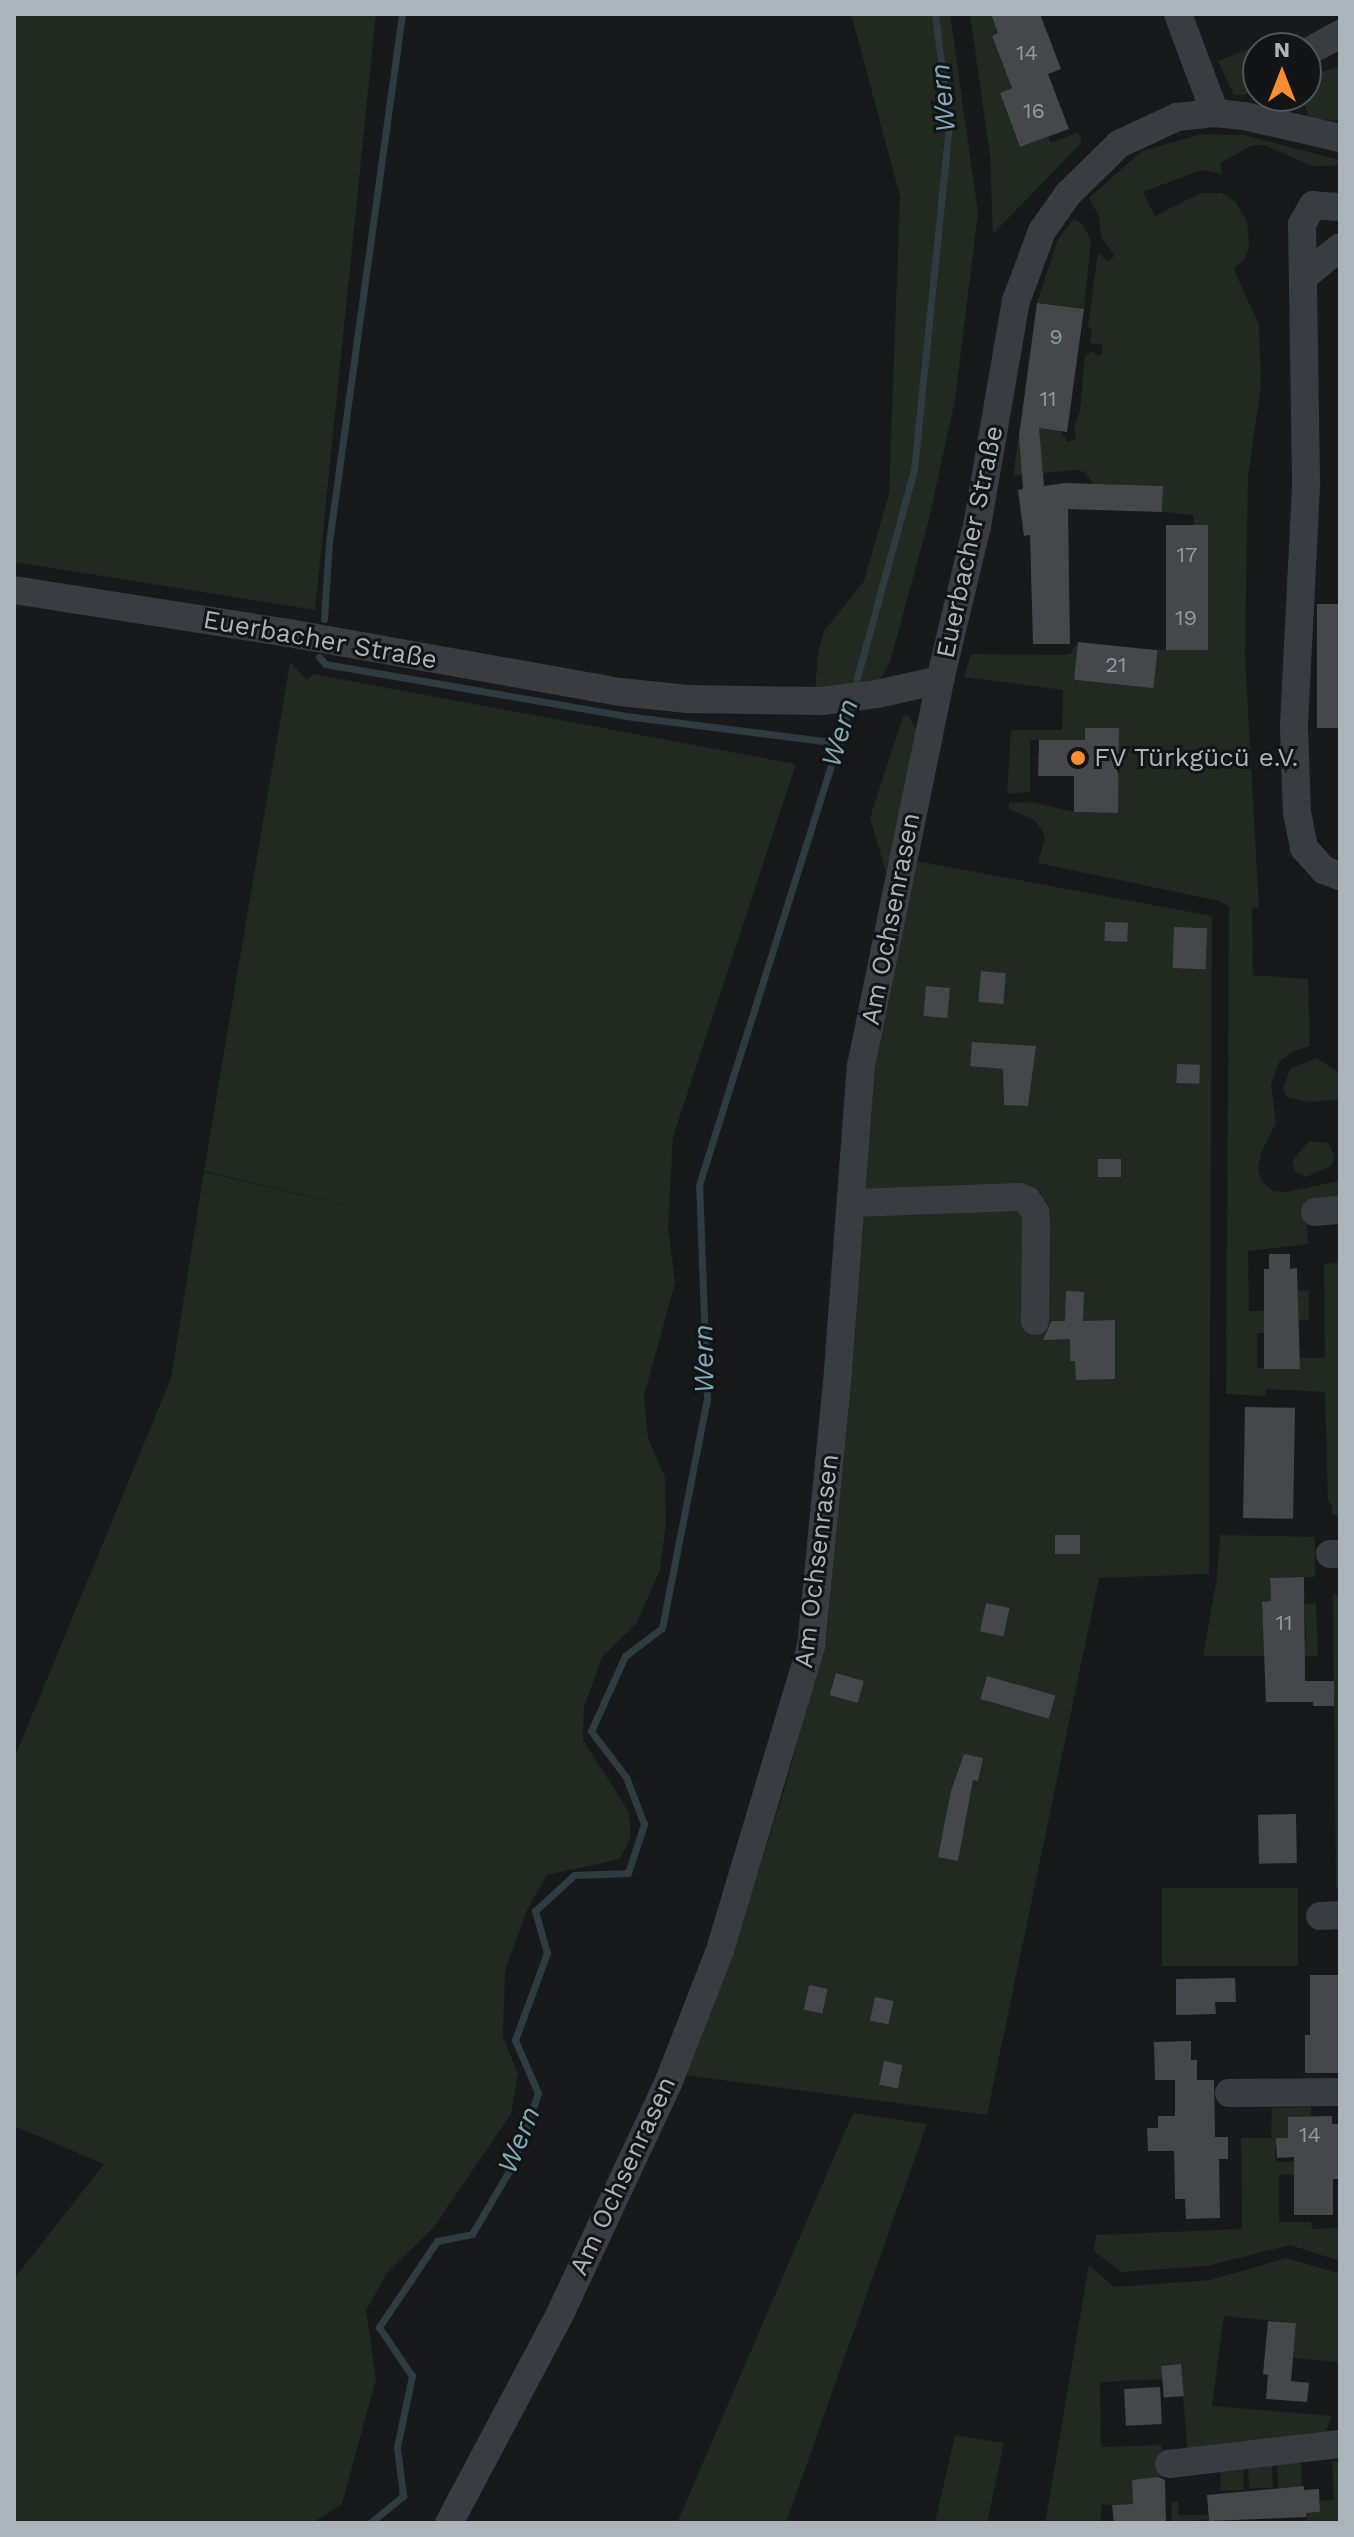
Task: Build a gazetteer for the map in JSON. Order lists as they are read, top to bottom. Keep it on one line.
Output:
{"streets":{"street":["Euerbacher Straße","Am Ochsenrasen"]},"crossings":[["Euerbacher Straße","Am Ochsenrasen"]],"water":["Wern"],"places":["FV Türkgücü e.V."],"house_numbers":["14","16","9","11","17","19","21","11","14"],"north":"top"}
